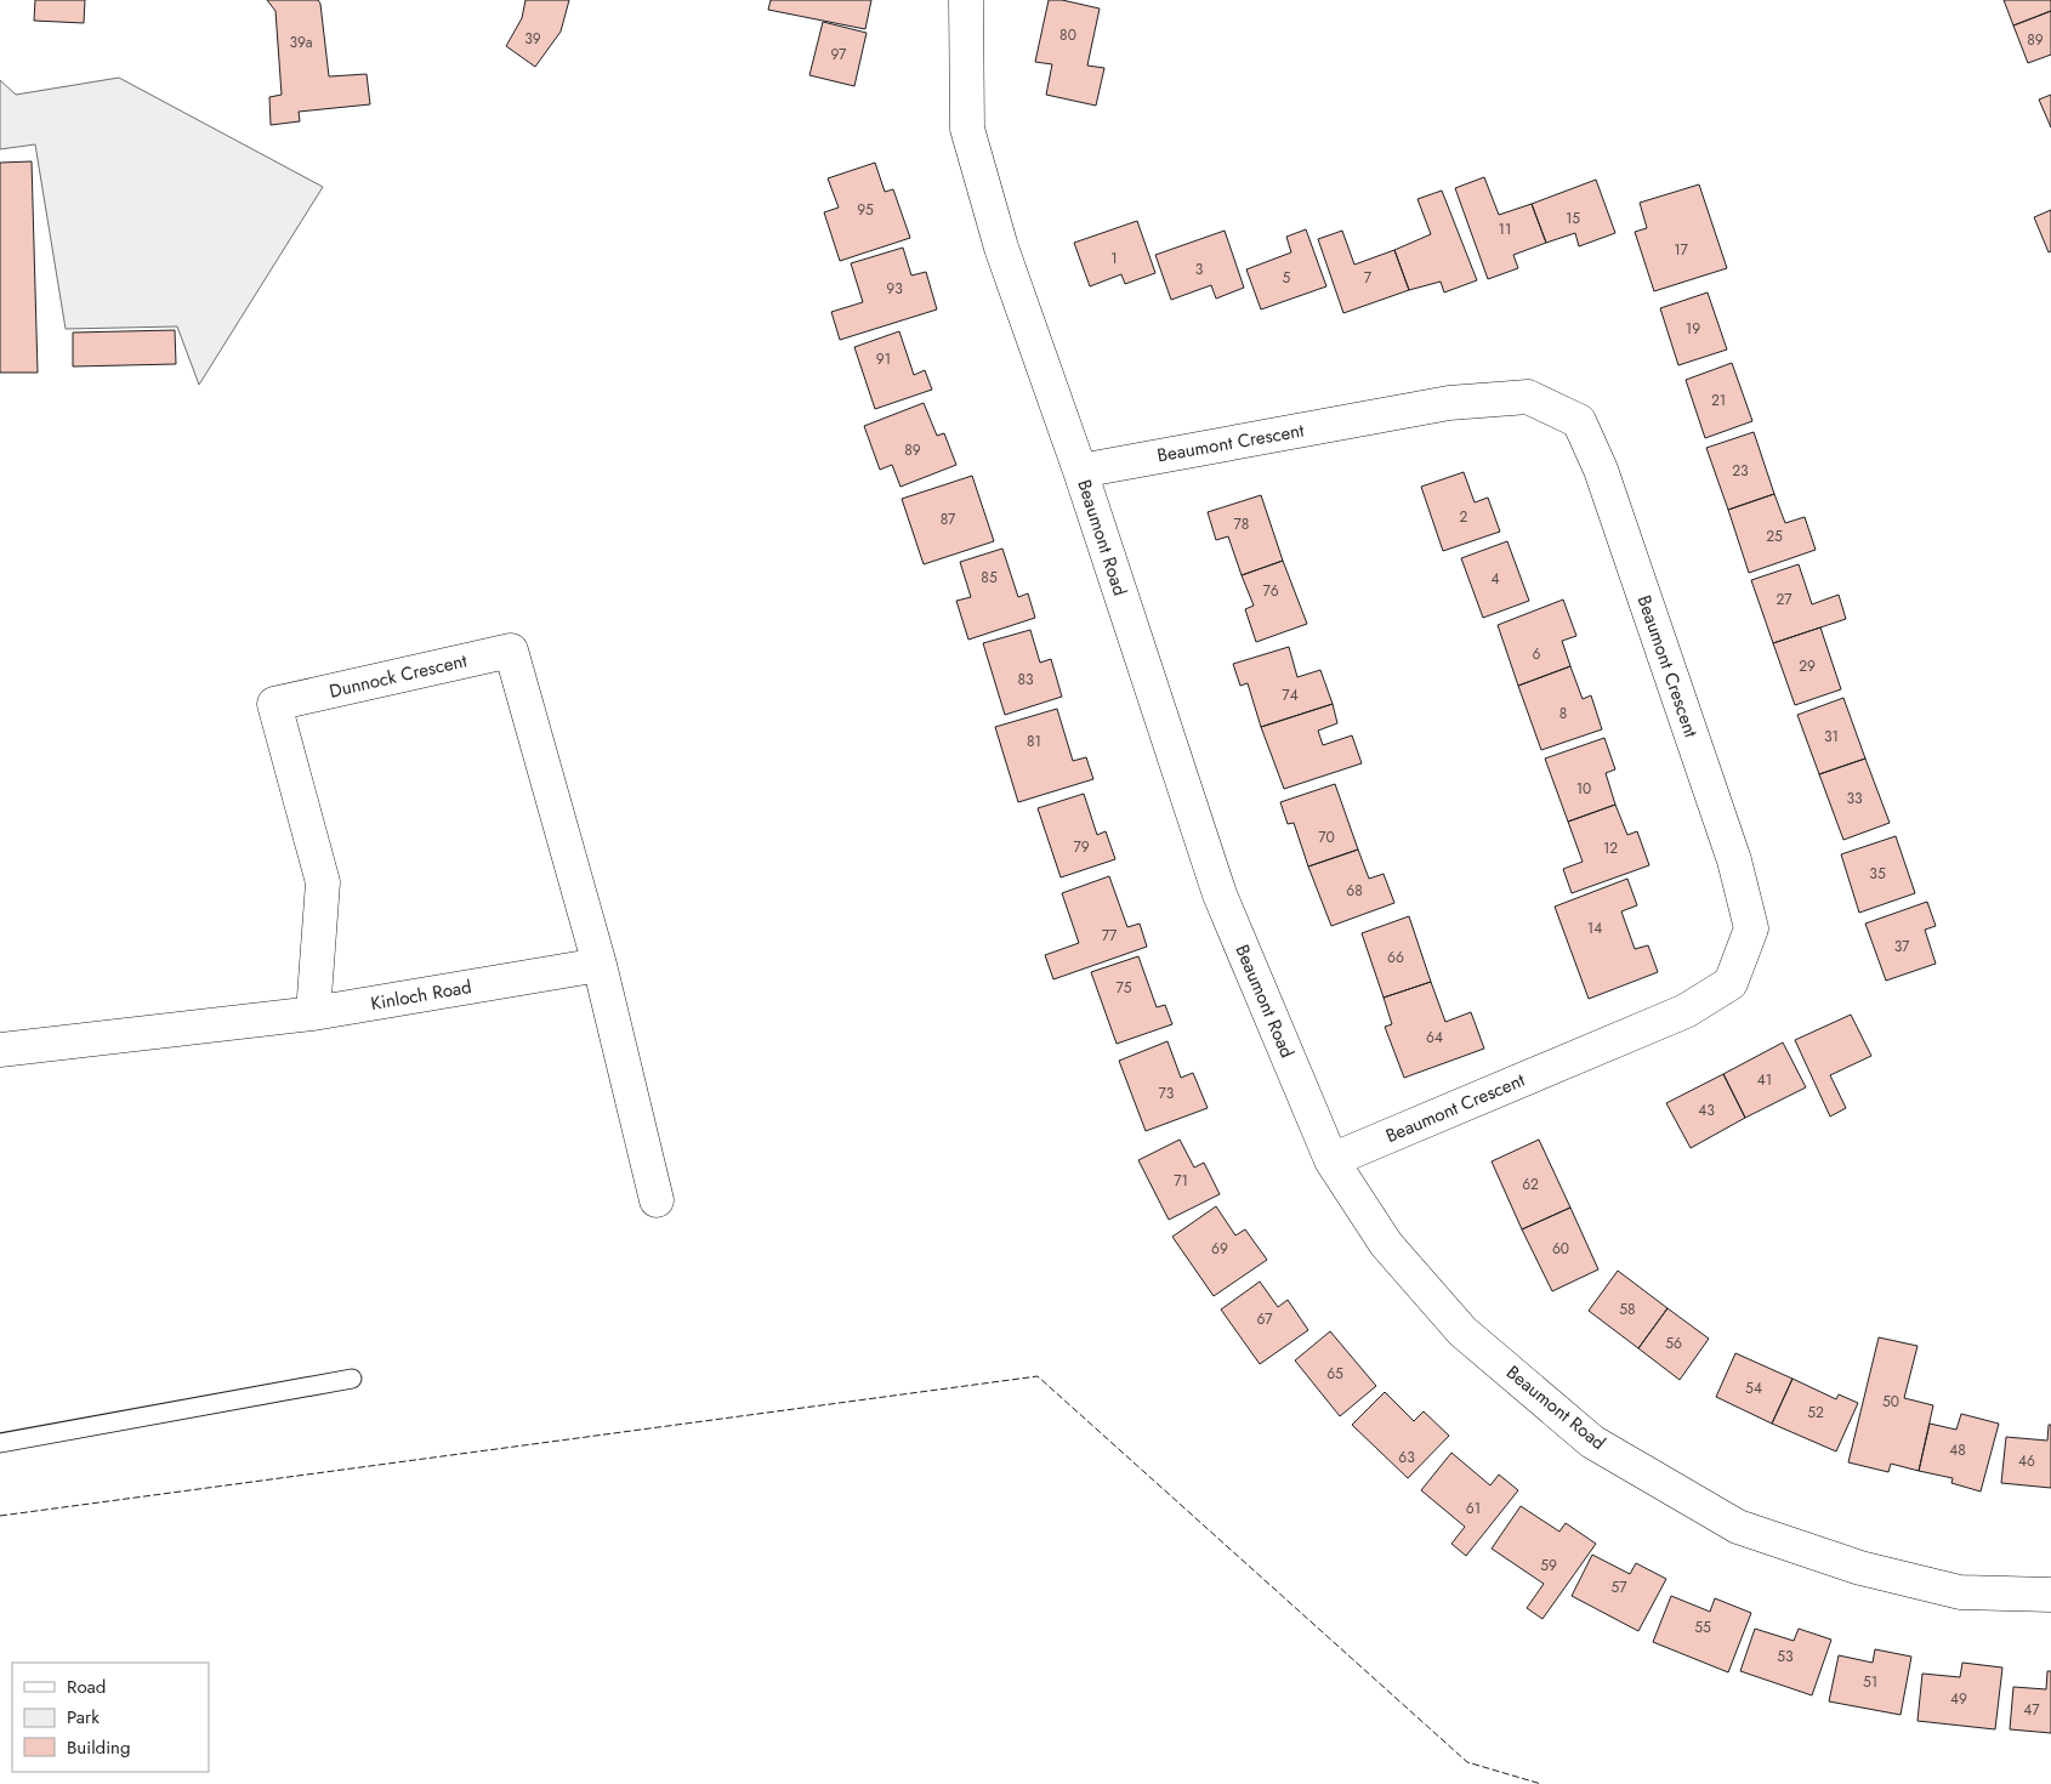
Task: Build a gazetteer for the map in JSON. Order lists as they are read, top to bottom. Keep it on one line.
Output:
{"streets":{"street":["Beaumont Crescent","Beaumont Road","Dunnock Crescent","Kinloch Road"]},"crossings":[["Beaumont Crescent","Beaumont Road"],["Dunnock Crescent","Kinloch Road"]],"house_numbers":["80","39","89","39a","97","95","15","11","17","1","3","5","7","93","19","91","21","89","23","2","87","78","25","85","4","76","27","6","29","83","74","8","31","81","10","33","70","79","12","35","68","14","77","37","66","75","64","41","73","43","71","62","69","60","58","67","56","65","54","50","52","48","63","46","61","59","57","55","53","51","49","47"],"legend":["Road","Park","Building"]}
